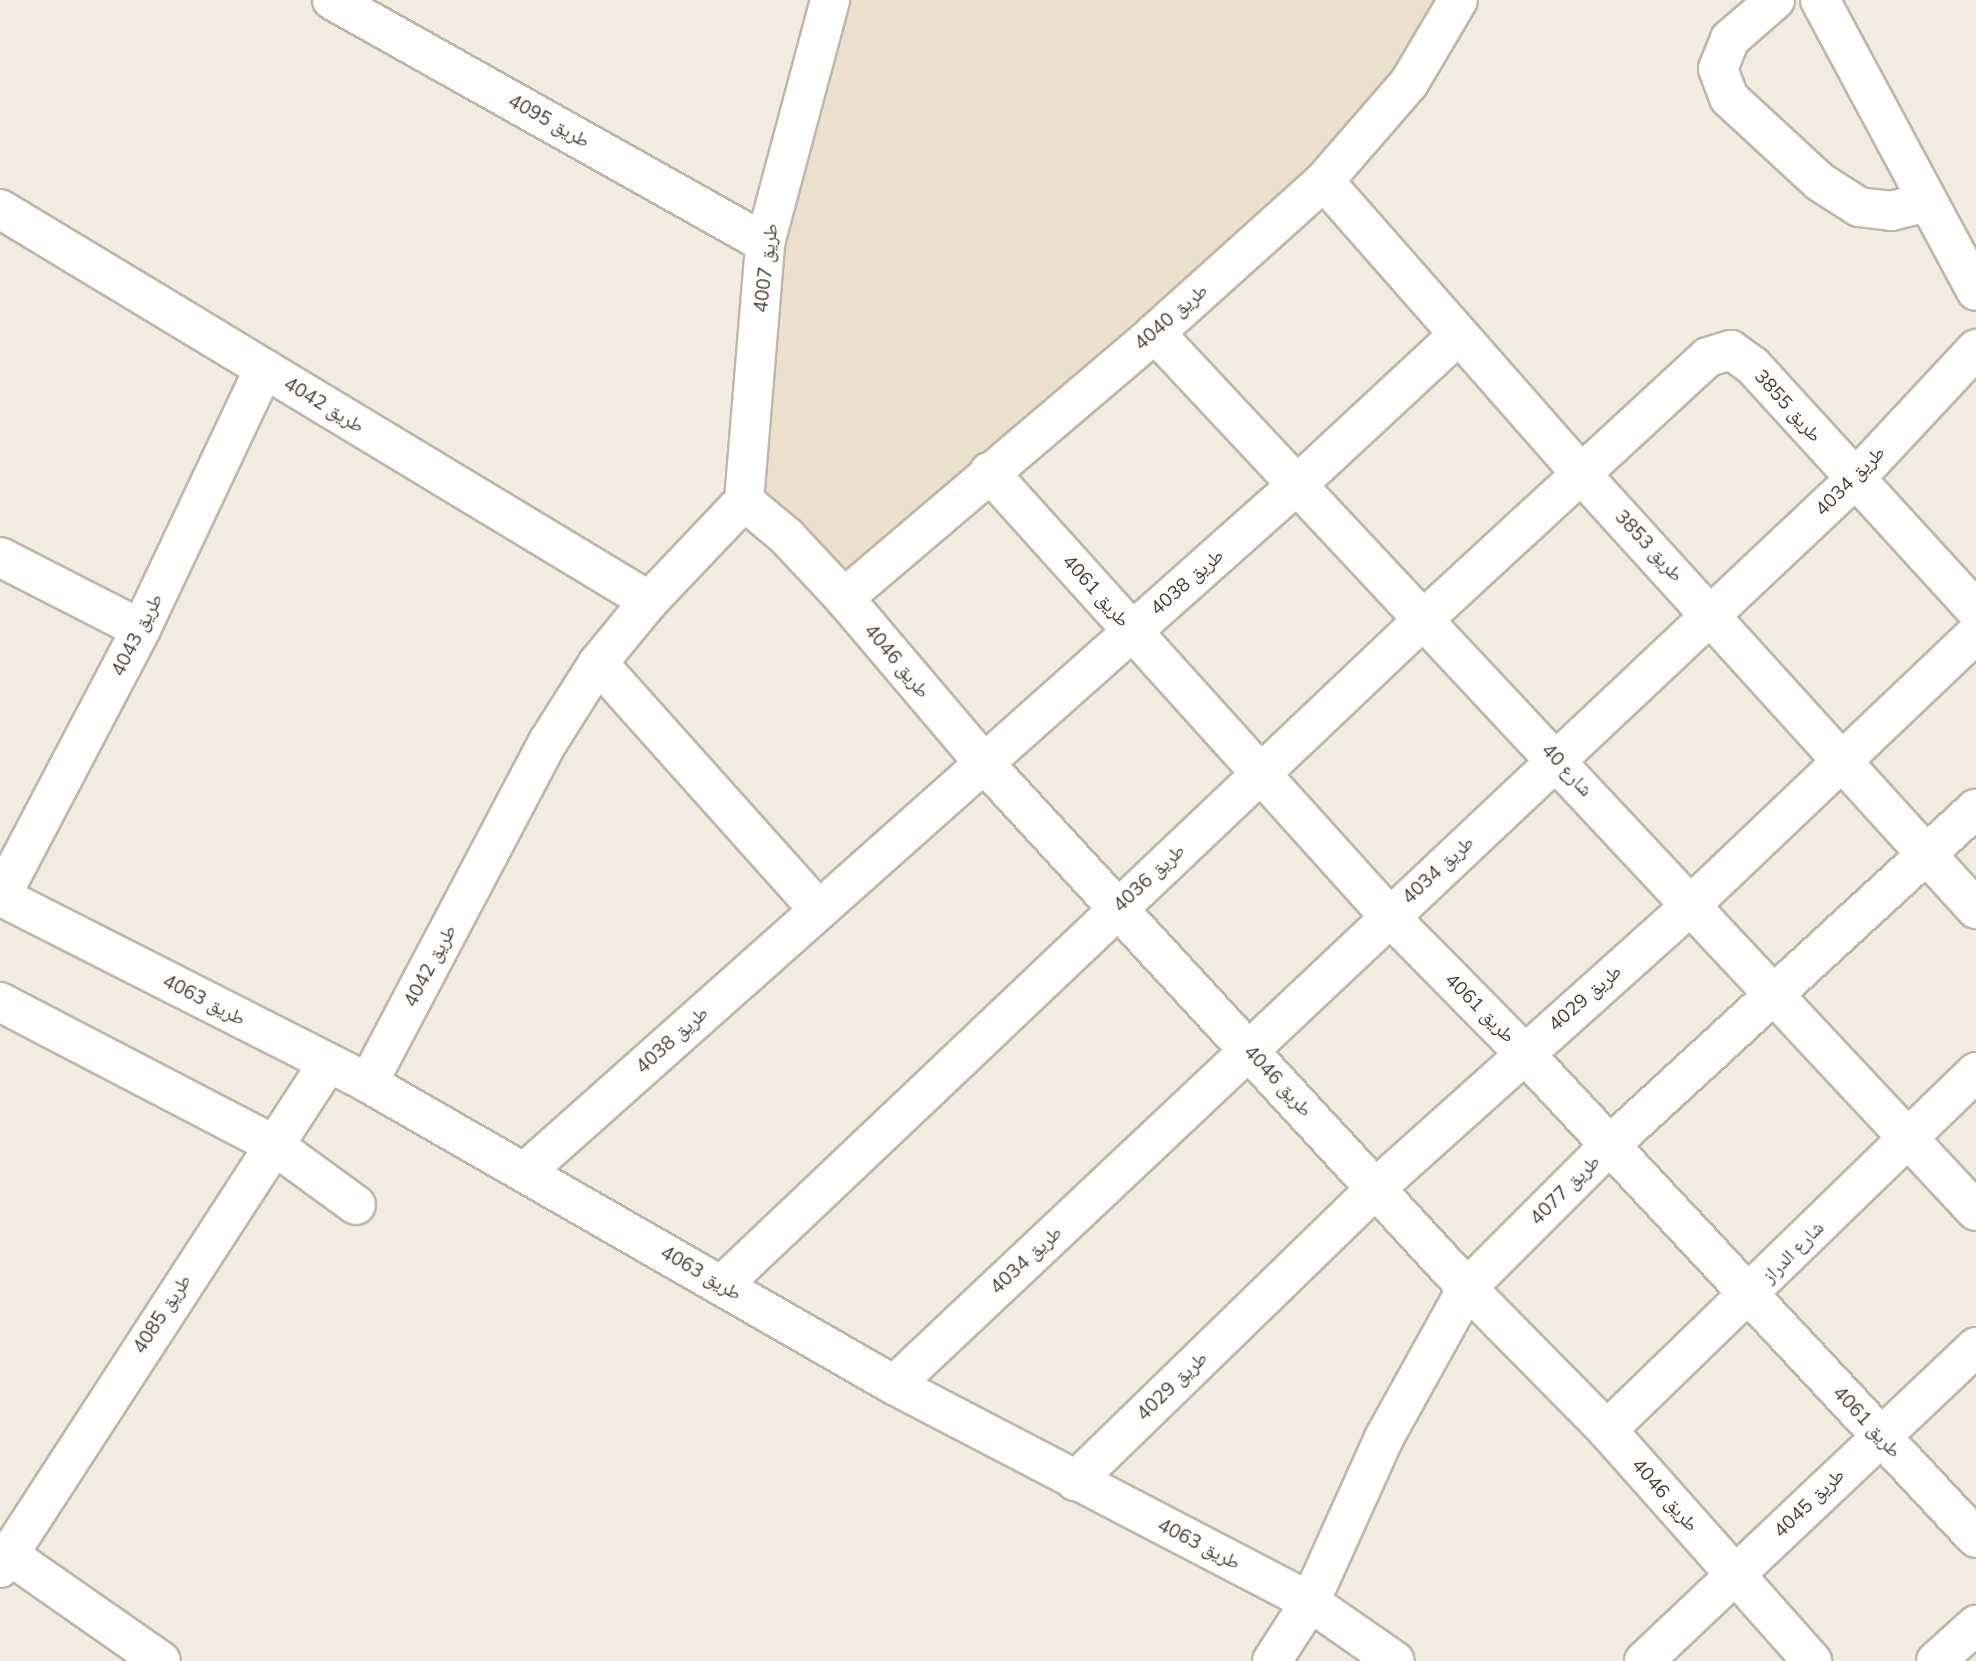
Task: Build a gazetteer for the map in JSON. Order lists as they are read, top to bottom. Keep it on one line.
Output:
{"streets":{"street":["طريق 4095","طريق 4007","طريق 4040","طريق 4042","طريق 3855","طريق 4034","طريق 3853","طريق 4038","طريق 4061","طريق 4043","طريق 4046","شارع 40","طريق 4036","طريق 4029","طريق 4063","طريق 4077","شارع الدراز","طريق 4085","طريق 4045"]},"crossings":[["طريق 4095","طريق 4007"],["طريق 4007","طريق 4042"],["طريق 4007","طريق 4046"],["طريق 4040","طريق 3853"],["طريق 4040","طريق 4061"],["طريق 4040","طريق 4046"],["طريق 4040","شارع 40"],["طريق 4042","طريق 4043"],["طريق 4042","طريق 4046"],["طريق 4042","طريق 4063"],["طريق 3855","طريق 4034"],["طريق 3855","طريق 3853"],["طريق 3855","طريق 4036"],["طريق 4034","طريق 3853"],["طريق 4034","طريق 4061"],["طريق 4034","طريق 4046"],["طريق 4034","شارع 40"],["طريق 4034","طريق 4063"],["طريق 3853","طريق 4038"],["طريق 3853","طريق 4036"],["طريق 3853","طريق 4029"],["طريق 3853","طريق 4077"],["طريق 4038","طريق 4061"],["طريق 4038","طريق 4046"],["طريق 4038","شارع 40"],["طريق 4038","طريق 4063"],["طريق 4061","طريق 4036"],["طريق 4061","طريق 4029"],["طريق 4061","طريق 4077"],["طريق 4061","شارع الدراز"],["طريق 4061","طريق 4045"],["طريق 4043","طريق 4063"],["طريق 4046","طريق 4036"],["طريق 4046","طريق 4029"],["طريق 4046","طريق 4077"],["طريق 4046","شارع الدراز"],["طريق 4046","طريق 4045"],["شارع 40","طريق 4036"],["شارع 40","طريق 4029"],["شارع 40","طريق 4077"],["شارع 40","شارع الدراز"],["طريق 4036","طريق 4063"],["طريق 4029","طريق 4063"],["طريق 4063","طريق 4077"],["طريق 4063","طريق 4085"]]}
